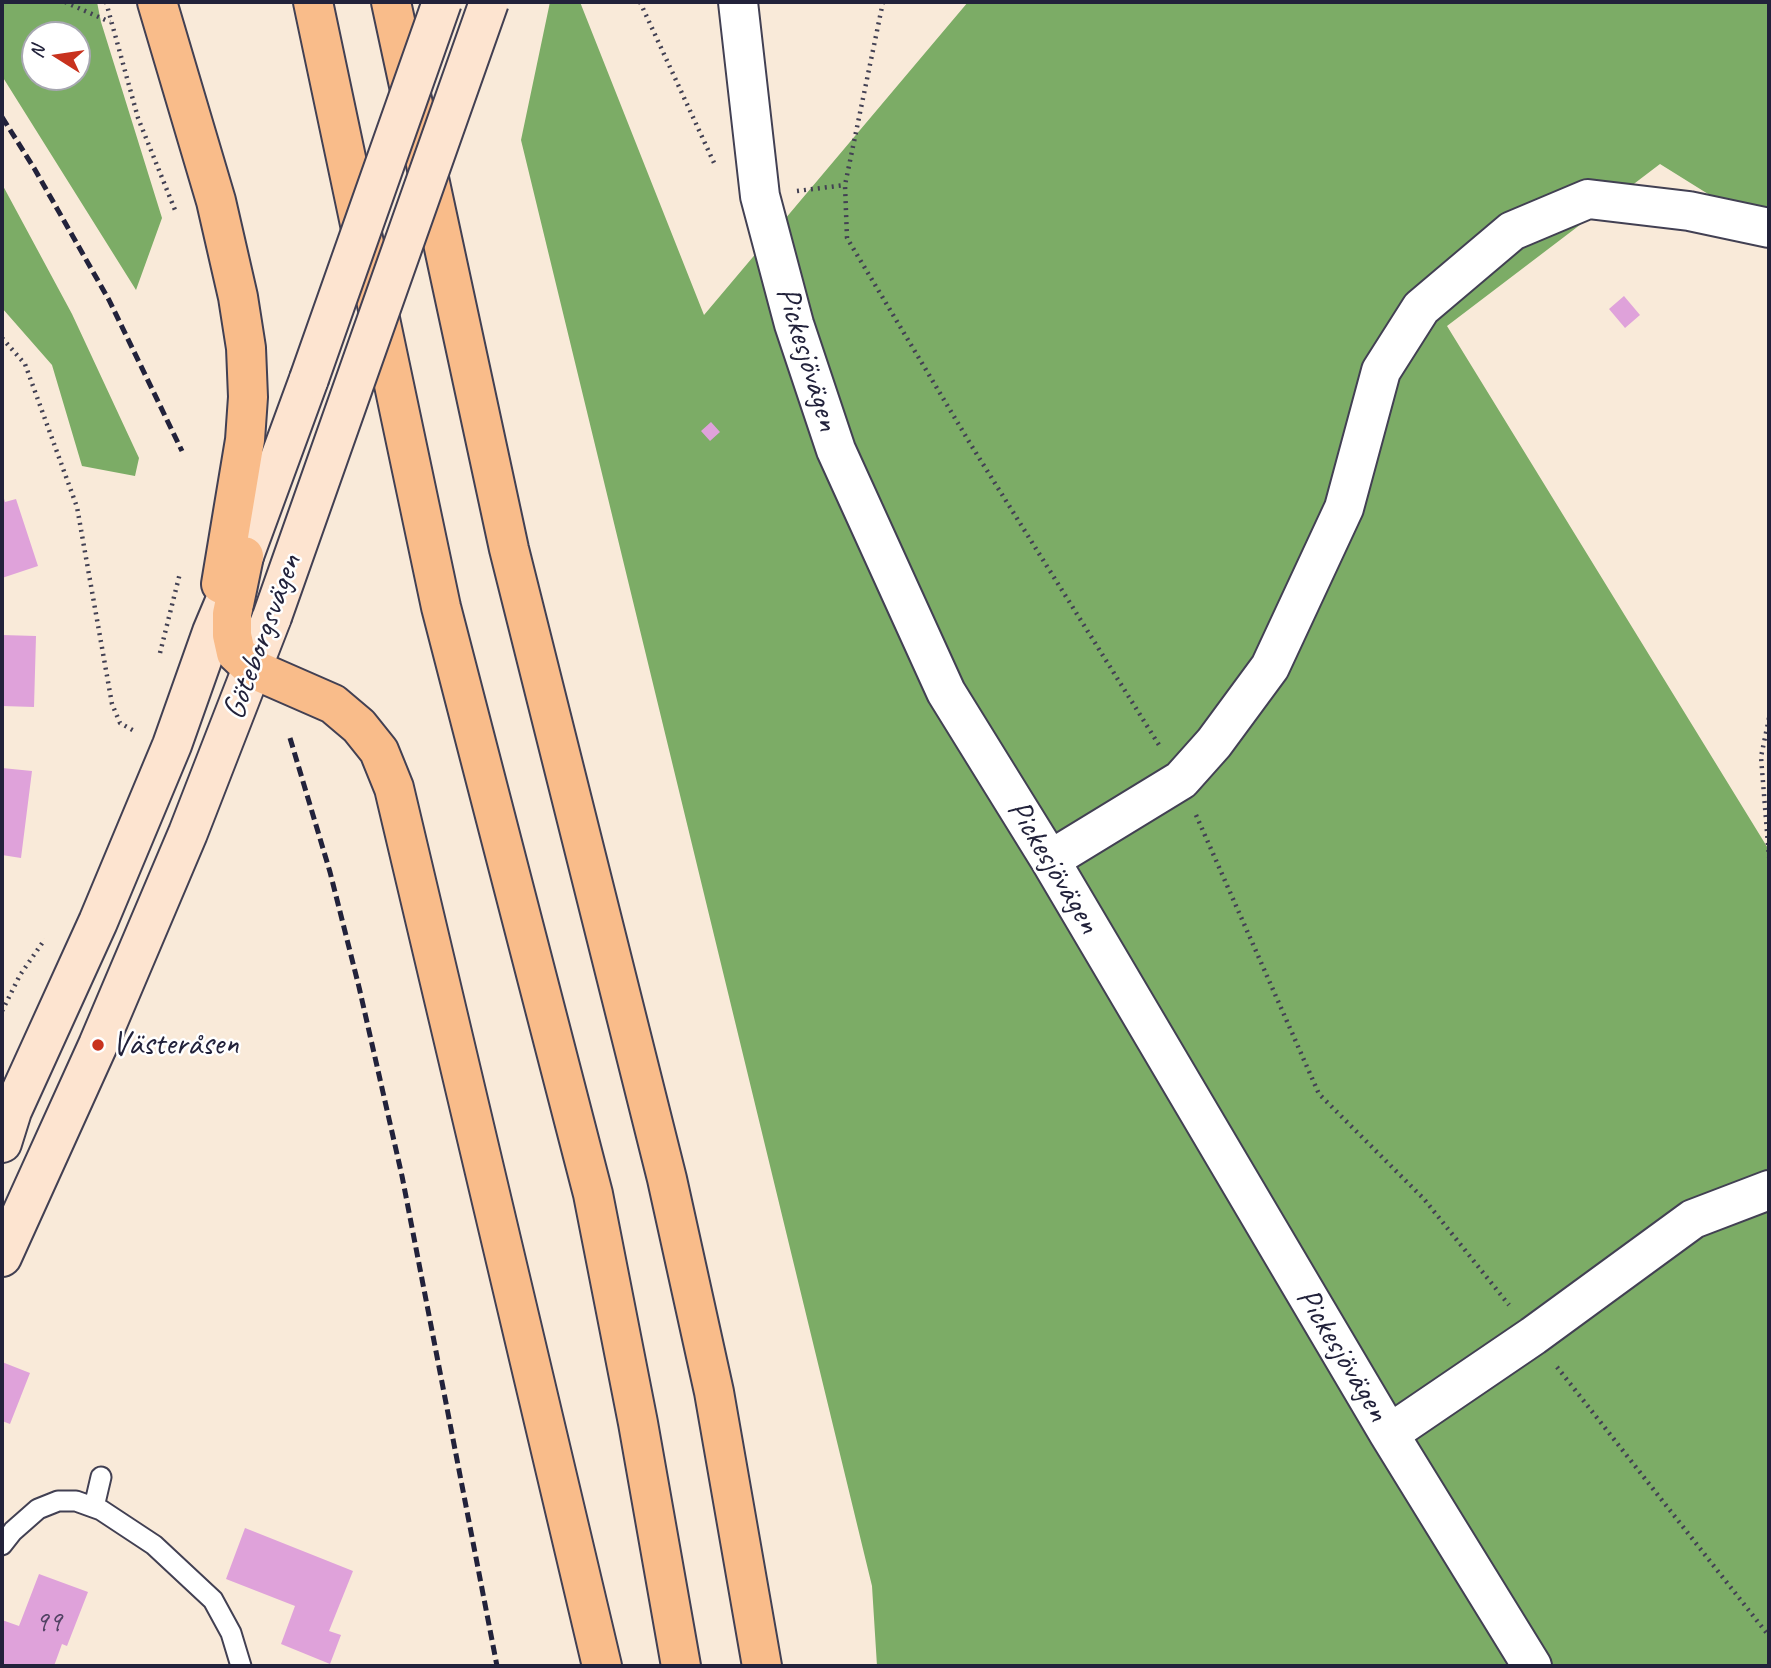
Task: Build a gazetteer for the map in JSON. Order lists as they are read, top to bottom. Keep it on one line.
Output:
{"streets":{"main road":["Göteborgsvägen"],"street":["Pickesjövägen"]},"places":["Västeråsen"],"house_numbers":["99"],"north":"left"}
